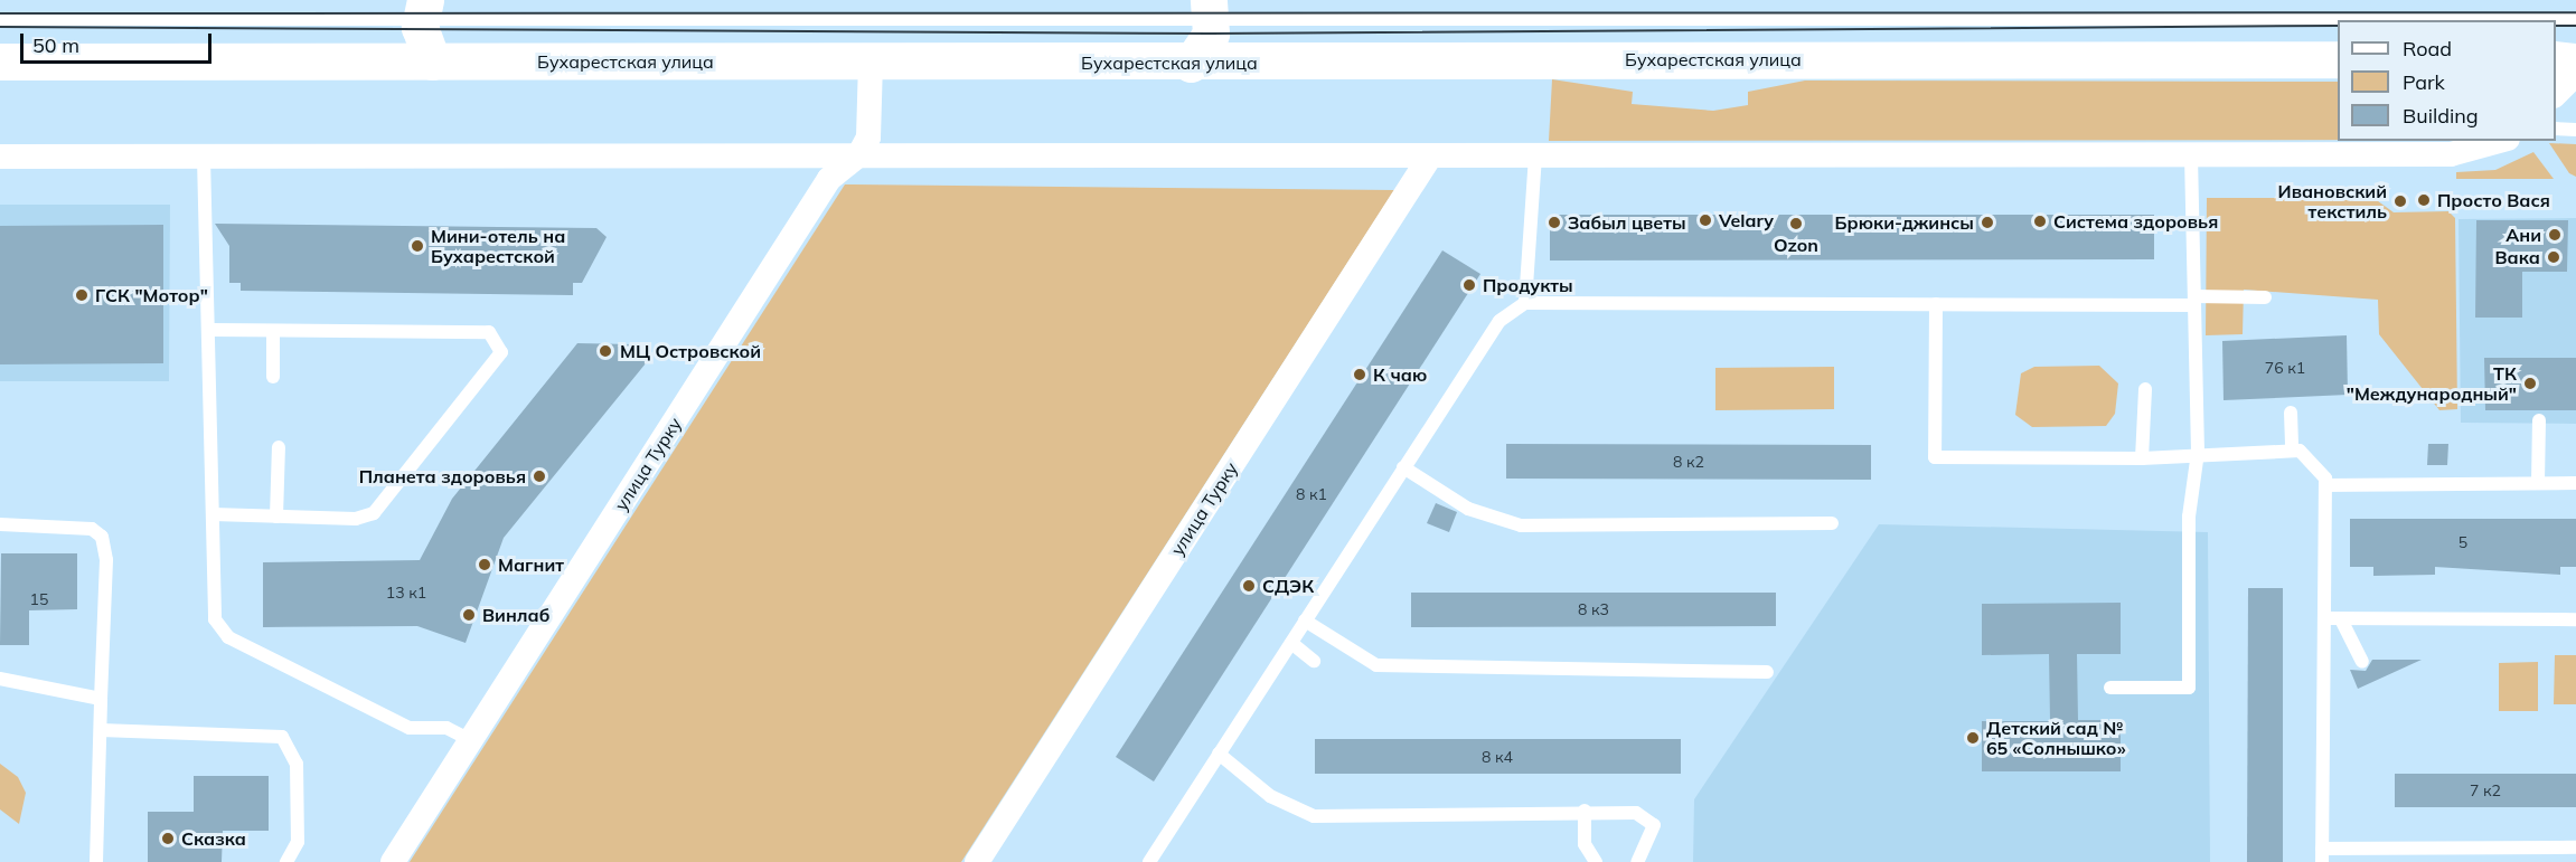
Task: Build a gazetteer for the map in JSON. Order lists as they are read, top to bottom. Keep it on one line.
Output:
{"streets":{"main road":["Бухарестская улица"],"street":["улица Турку"]},"places":["Просто Вася","Ивановский текстиль","Velary","Система здоровья","Забыл цветы","Брюки-джинсы","Ozon","Ани","Мини-отель на Бухарестской","Вака","Продукты","ГСК \"Мотор\"","МЦ Островской","К чаю","ТК \"Международный\"","Планета здоровья","Магнит","СДЭК","Винлаб","Детский сад № 65 «Солнышко»","Сказка"],"house_numbers":["76 к1","8 к2","8 к1","5","13 к1","15","8 к3","8 к4","7 к2"],"legend":["Road","Park","Building"],"scale_bar":"50 m"}
